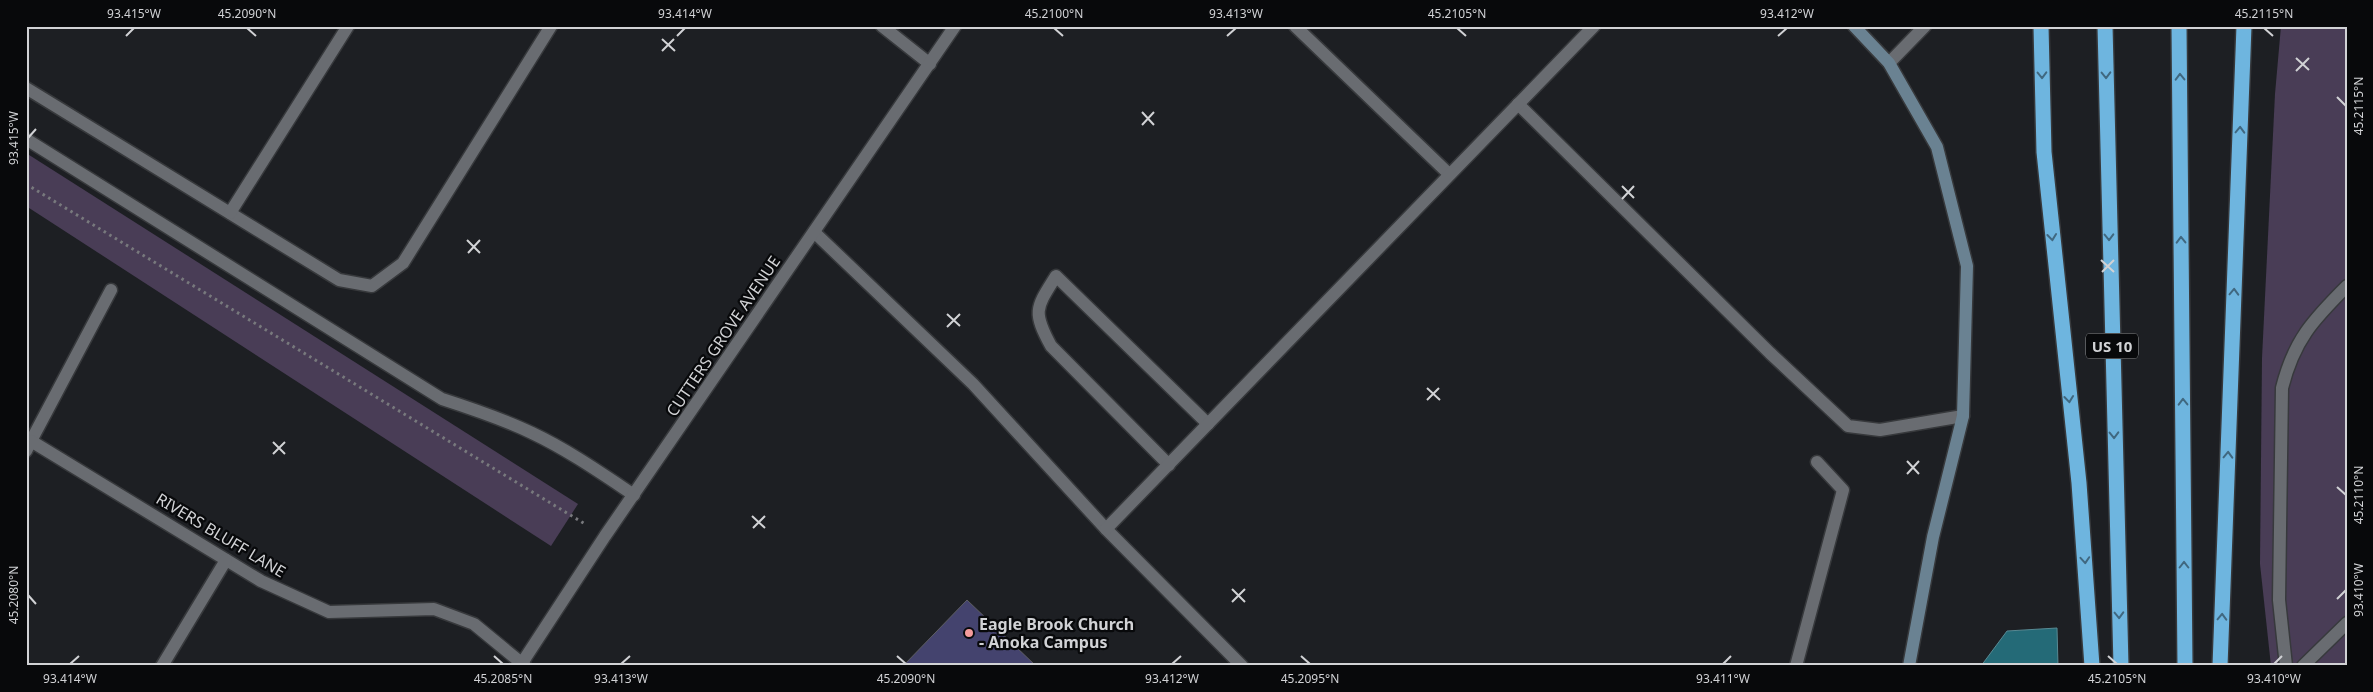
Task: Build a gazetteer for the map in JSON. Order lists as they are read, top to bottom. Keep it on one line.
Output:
{"streets":{"highway":["US 10"],"street":["CUTTERS GROVE AVENUE","RIVERS BLUFF LANE"]},"crossings":[["CUTTERS GROVE AVENUE","RIVERS BLUFF LANE"]],"places":["Eagle Brook Church - Anoka Campus"],"coordinates":["93.415°W","45.2090°N","93.414°W","45.2100°N","93.413°W","45.2105°N","93.412°W","45.2115°N","45.2110°N","93.410°W","45.2080°N","45.2085°N","45.2095°N","93.411°W"]}
